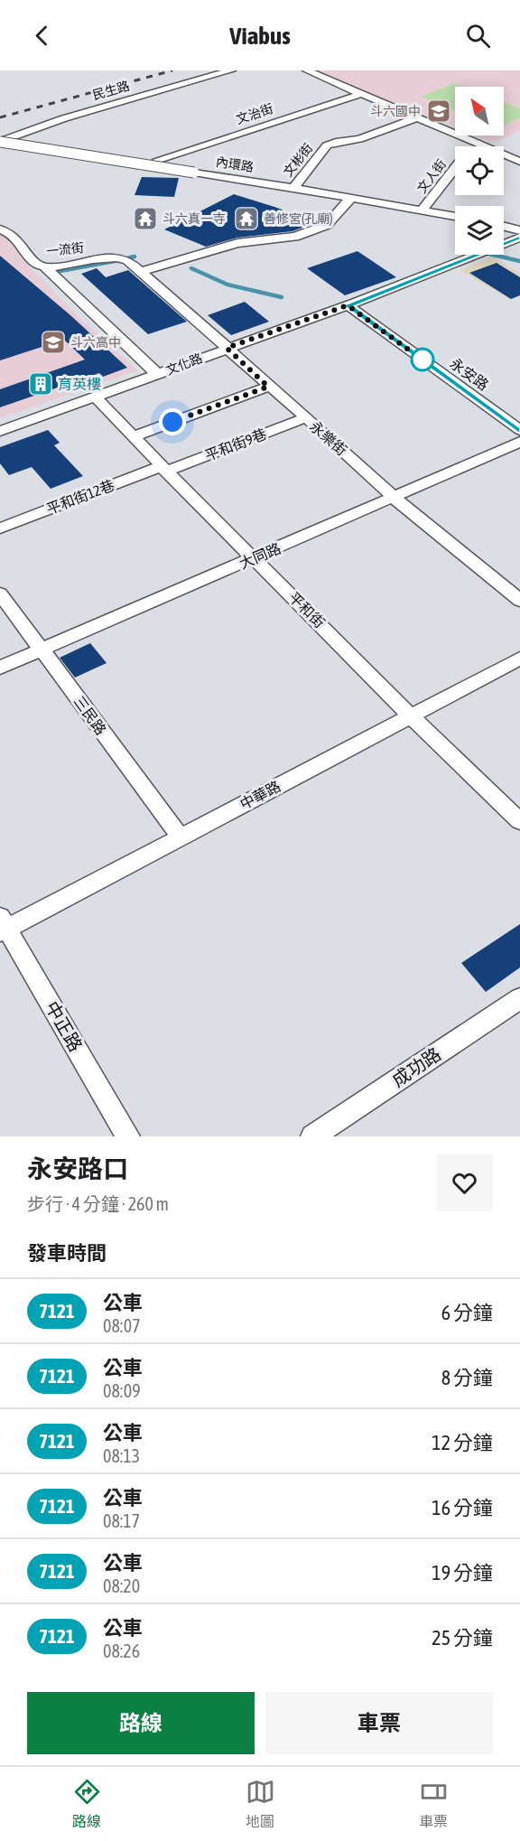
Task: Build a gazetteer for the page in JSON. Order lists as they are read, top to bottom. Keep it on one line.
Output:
{"streets":{"street":["民生路","文治街","文彬街","內環路","文人街","一流街","文化路","永安路","永樂街","平和街9巷","平和街12巷","大同路","平和街","三民路","中華路","中正路","成功路"]},"crossings":[["民生路","內環路"],["文彬街","內環路"],["內環路","文人街"],["一流街","永樂街"],["文化路","永安路"],["文化路","永樂街"],["文化路","平和街"],["永樂街","平和街9巷"],["永樂街","大同路"],["平和街9巷","平和街12巷"],["平和街9巷","平和街"],["平和街12巷","平和街"],["大同路","平和街"],["大同路","三民路"],["平和街","中華路"],["三民路","中華路"],["中華路","中正路"]],"places":{"school or university":["斗六國中","斗六高中"],"temple":["斗六真一寺","善修宮(孔廟)"],"building":["育英樓"]},"lines":["bus line 7121"],"north":"top left","page":{"header":"Viabus","heading":[["永安路口","步行 · 4 分鐘 · 260 m"],"發車時間"],"list":[{"mark":"7121","name":"公車","note":"08:07","value":"6 分鐘"},{"mark":"7121","name":"公車","note":"08:09","value":"8 分鐘"},{"mark":"7121","name":"公車","note":"08:13","value":"12 分鐘"},{"mark":"7121","name":"公車","note":"08:17","value":"16 分鐘"},{"mark":"7121","name":"公車","note":"08:20","value":"19 分鐘"},{"mark":"7121","name":"公車","note":"08:26","value":"25 分鐘"}],"buttons":["路線","車票"],"tabs":["路線","地圖","車票"]}}
